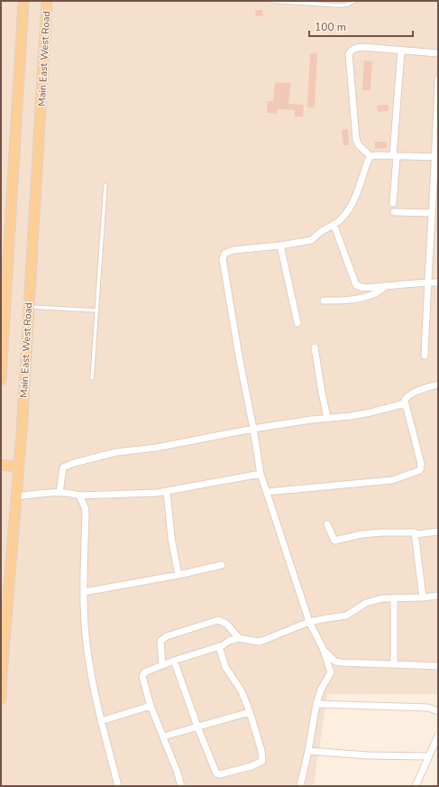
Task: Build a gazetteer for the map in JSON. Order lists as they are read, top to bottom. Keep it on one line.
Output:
{"streets":{"main road":["Main East West Road"]},"scale_bar":"100 m"}
